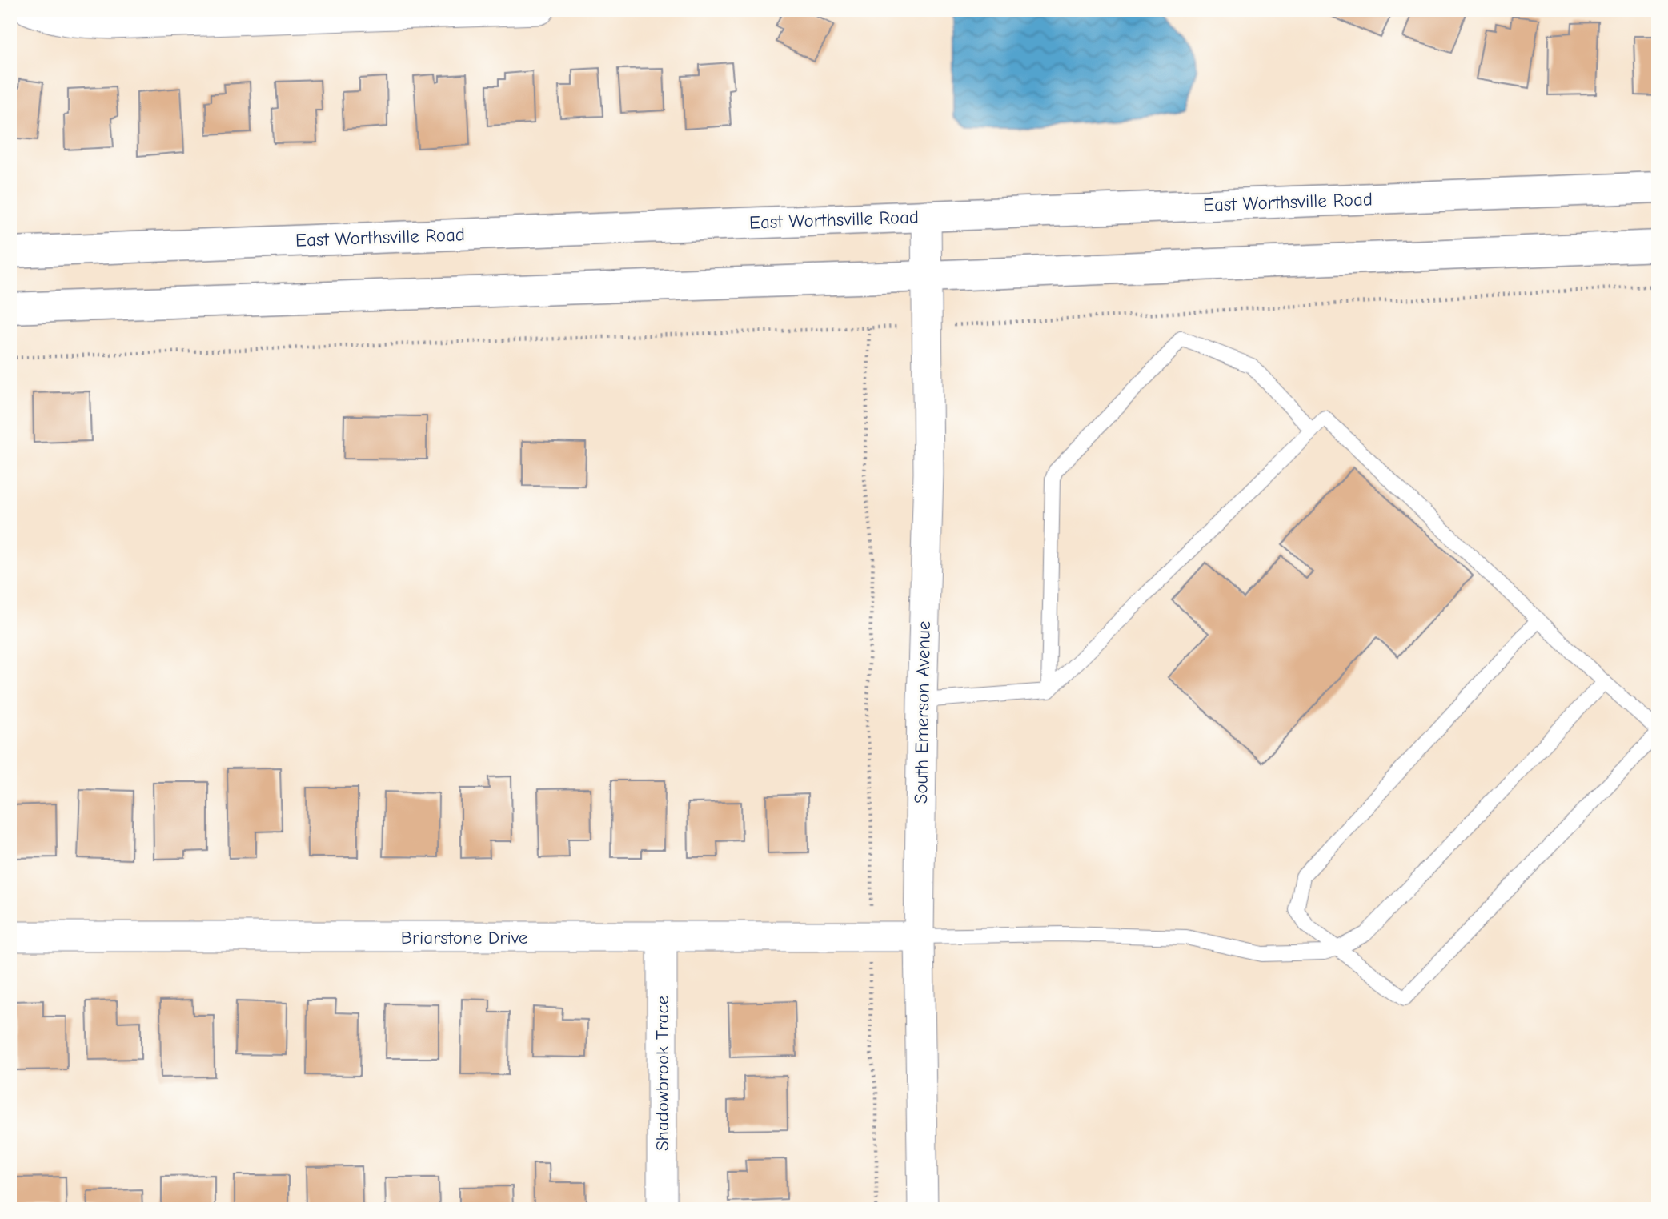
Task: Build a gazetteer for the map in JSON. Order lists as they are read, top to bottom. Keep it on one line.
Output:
{"streets":{"main road":["East Worthsville Road"],"street":["South Emerson Avenue","Briarstone Drive","Shadowbrook Trace"]},"crossings":[["East Worthsville Road","South Emerson Avenue"],["South Emerson Avenue","Briarstone Drive"],["Briarstone Drive","Shadowbrook Trace"]]}
